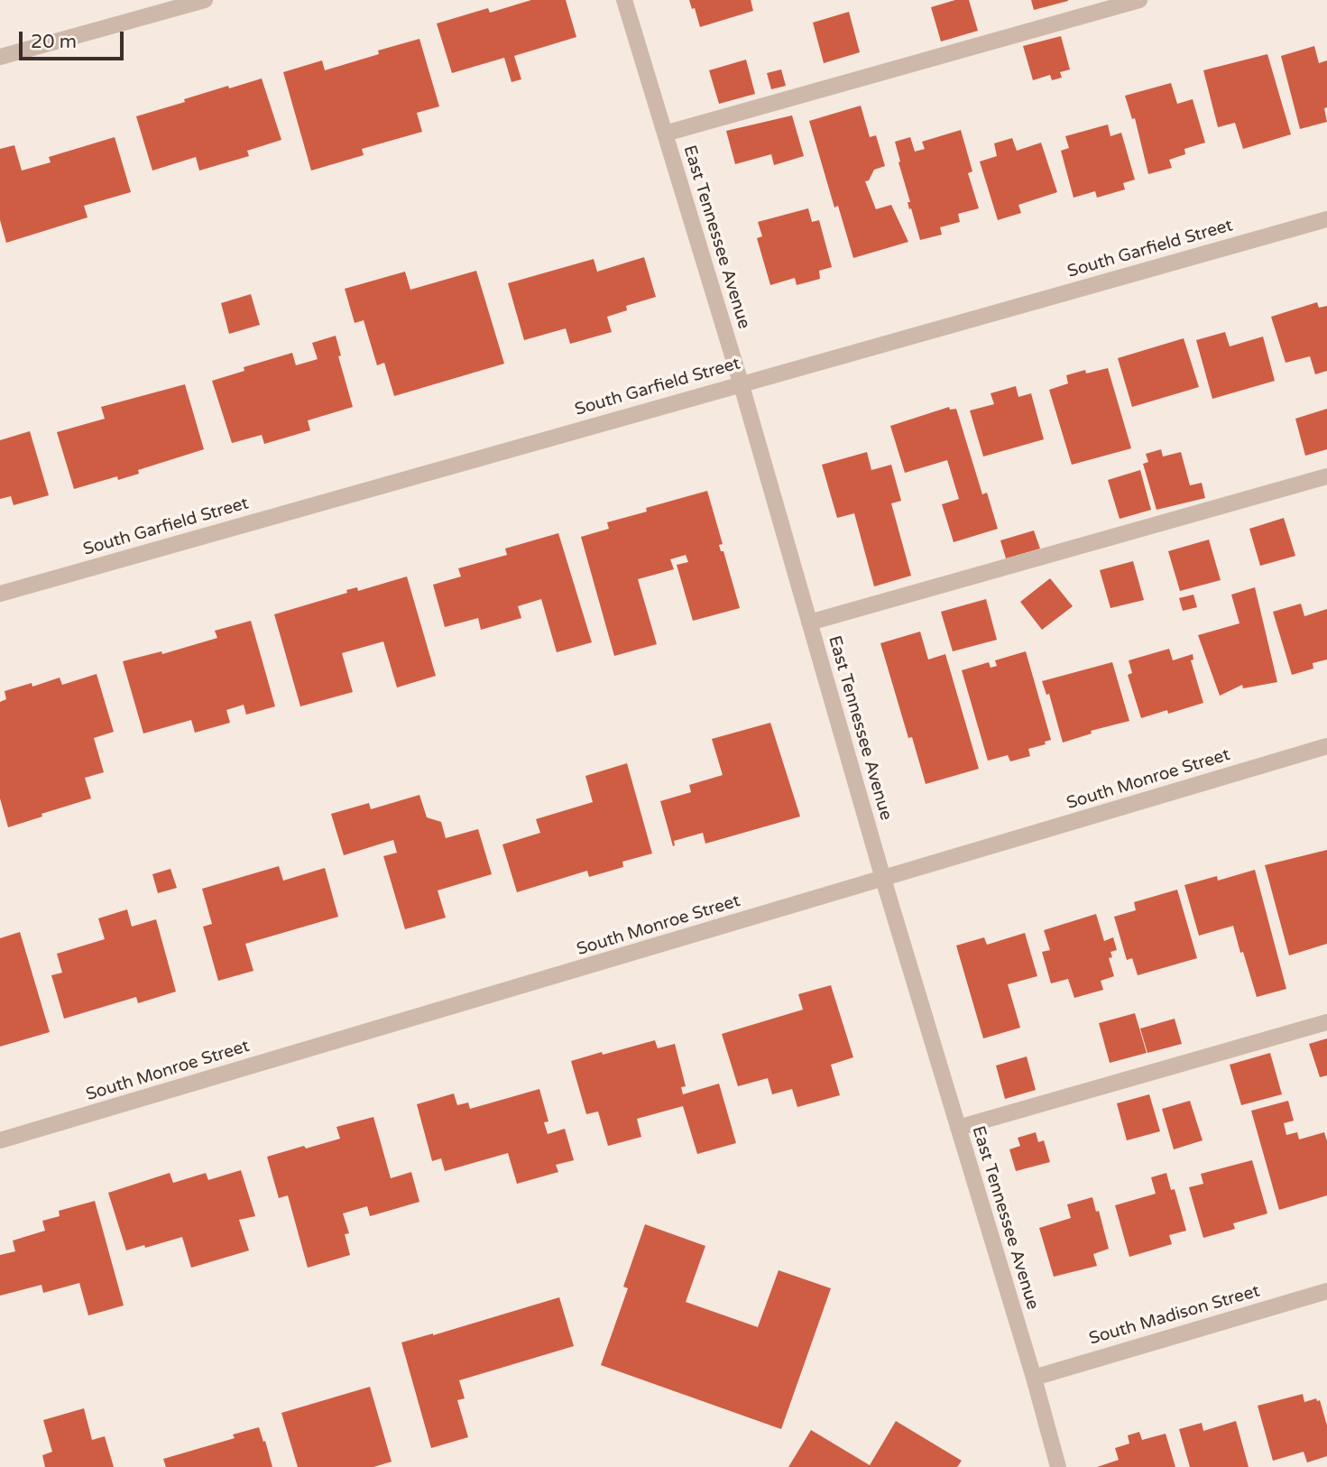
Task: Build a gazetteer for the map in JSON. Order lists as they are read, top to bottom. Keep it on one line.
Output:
{"streets":{"street":["East Tennessee Avenue","South Garfield Street","South Monroe Street","South Madison Street"]},"crossings":[["East Tennessee Avenue","South Garfield Street"],["East Tennessee Avenue","South Monroe Street"],["East Tennessee Avenue","South Madison Street"]],"scale_bar":"20 m"}
